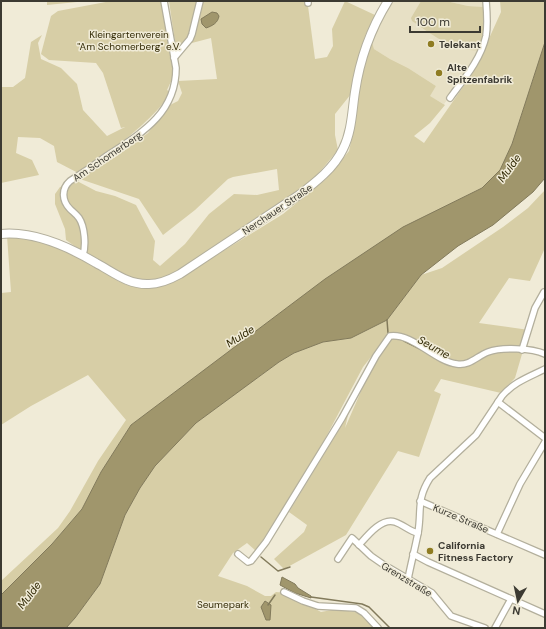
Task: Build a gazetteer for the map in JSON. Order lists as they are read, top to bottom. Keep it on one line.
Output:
{"streets":{"main road":["Nerchauer Straße"],"street":["Am Schomerberg","Kurze Straße","Grenzstraße"]},"crossings":[["Am Schomerberg","Nerchauer Straße"]],"water":["Mulde","Seume"],"parks":["Kleingartenverein \"Am Schomerberg\" e.V.","Seumepark"],"places":["Telekant","Alte Spitzenfabrik","California Fitness Factory"],"scale_bar":"100 m","north":"bottom"}
